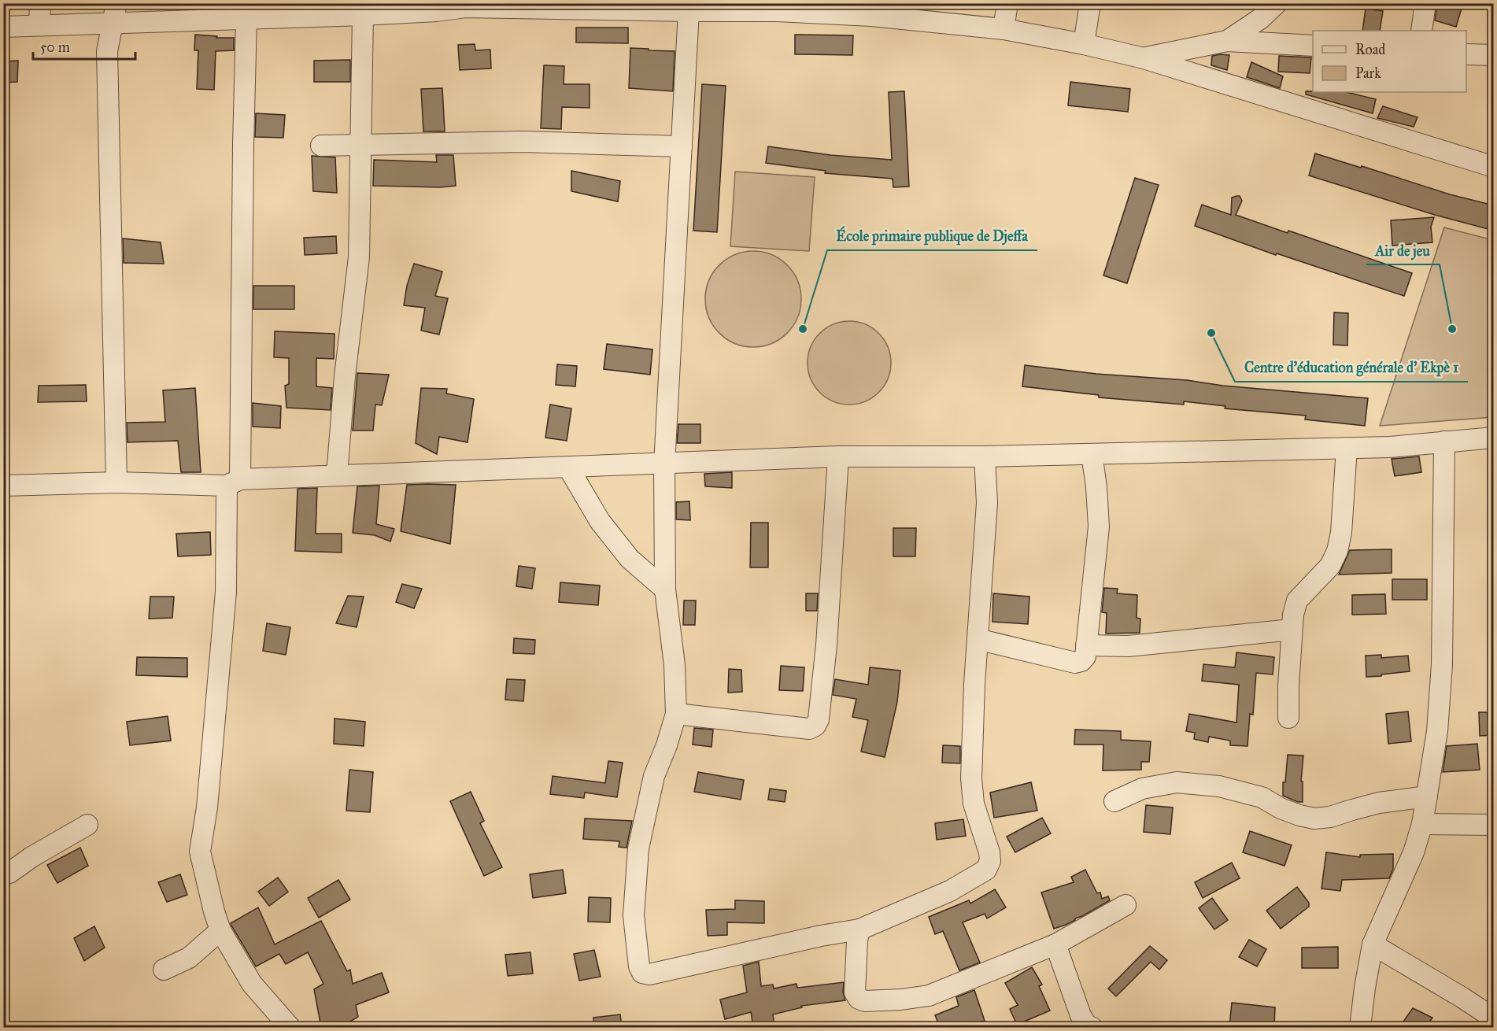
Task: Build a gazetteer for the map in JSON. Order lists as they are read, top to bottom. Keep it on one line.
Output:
{"places":["École primaire publique de Djeffa","Air de jeu","Centre d'éducation générale d' Ekpè 1"],"legend":["Road","Park"],"scale_bar":"50 m"}
